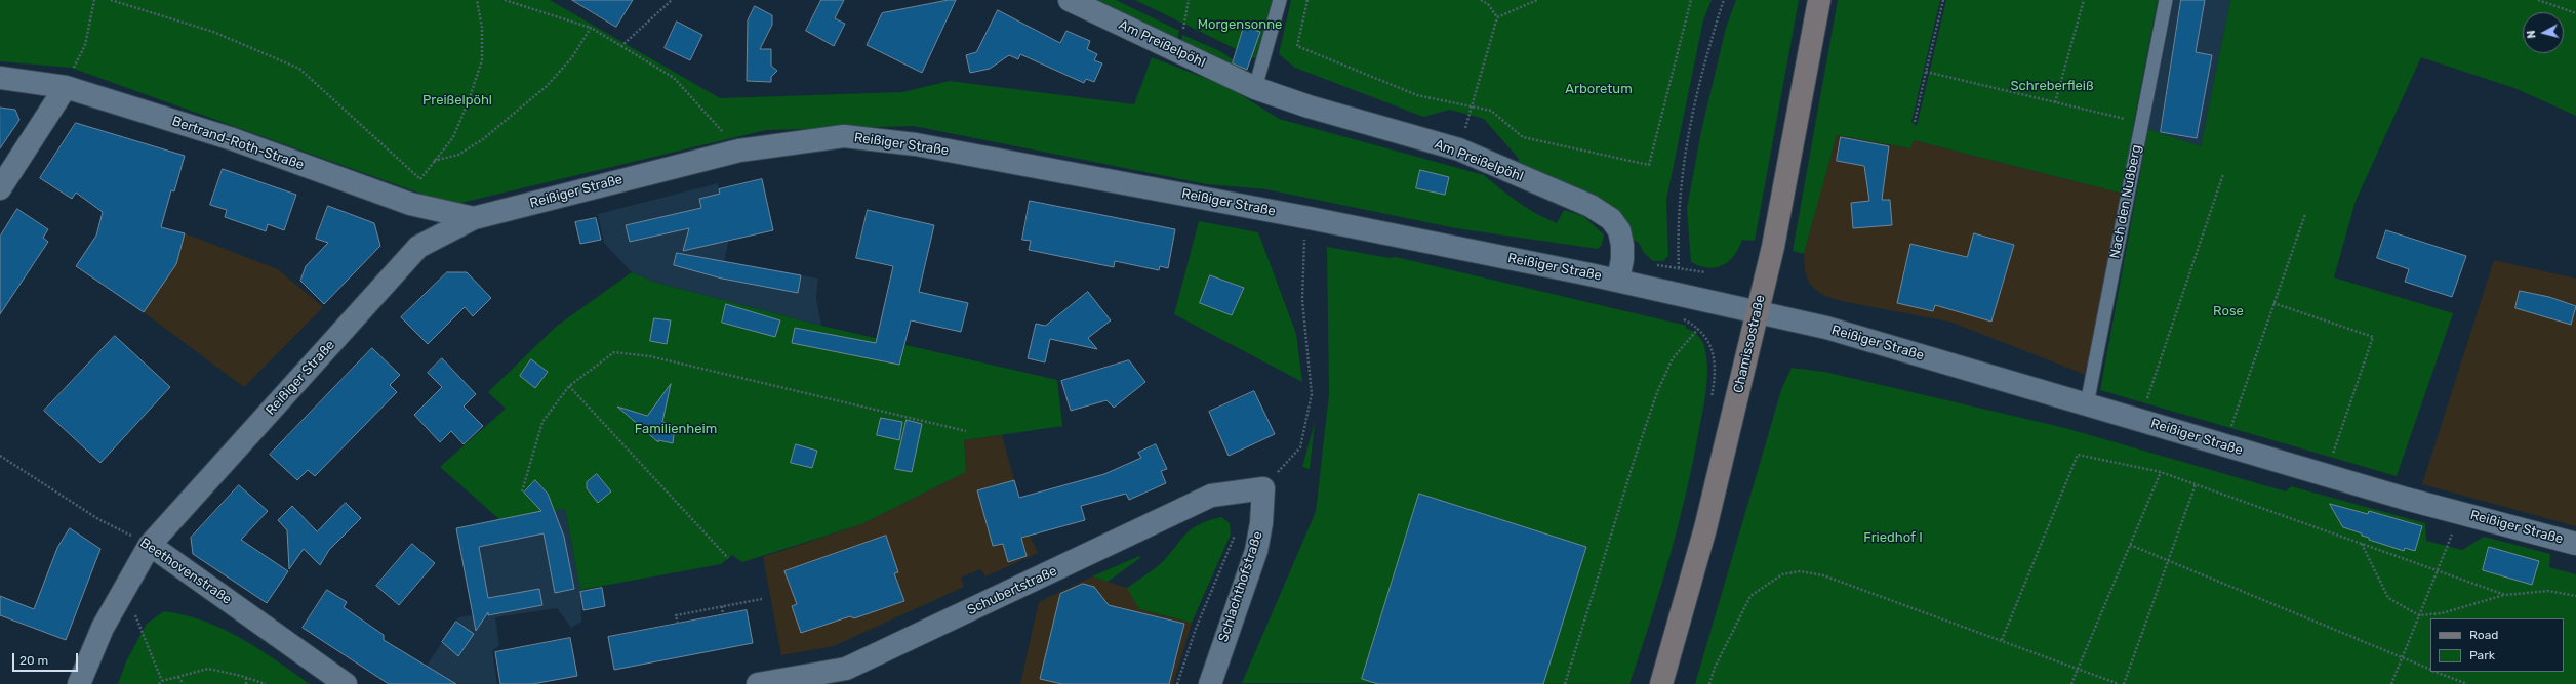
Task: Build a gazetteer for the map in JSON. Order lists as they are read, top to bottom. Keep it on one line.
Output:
{"streets":{"street":["Am Preißelpöhl","Bertrand-Roth-Straße","Reißiger Straße","Chamissostraße","Beethovenstraße","Schlachthofstraße","Schubertstraße"],"lane":["Nach den Nußberg"]},"crossings":[["Am Preißelpöhl","Reißiger Straße"],["Bertrand-Roth-Straße","Reißiger Straße"],["Reißiger Straße","Nach den Nußberg"],["Reißiger Straße","Chamissostraße"],["Reißiger Straße","Beethovenstraße"],["Schlachthofstraße","Schubertstraße"]],"parks":["Morgensonne","Schreberfleiß","Arboretum","Preißelpöhl","Rose","Familienheim","Friedhof I"],"legend":["Road","Park"],"scale_bar":"20 m","north":"left"}
